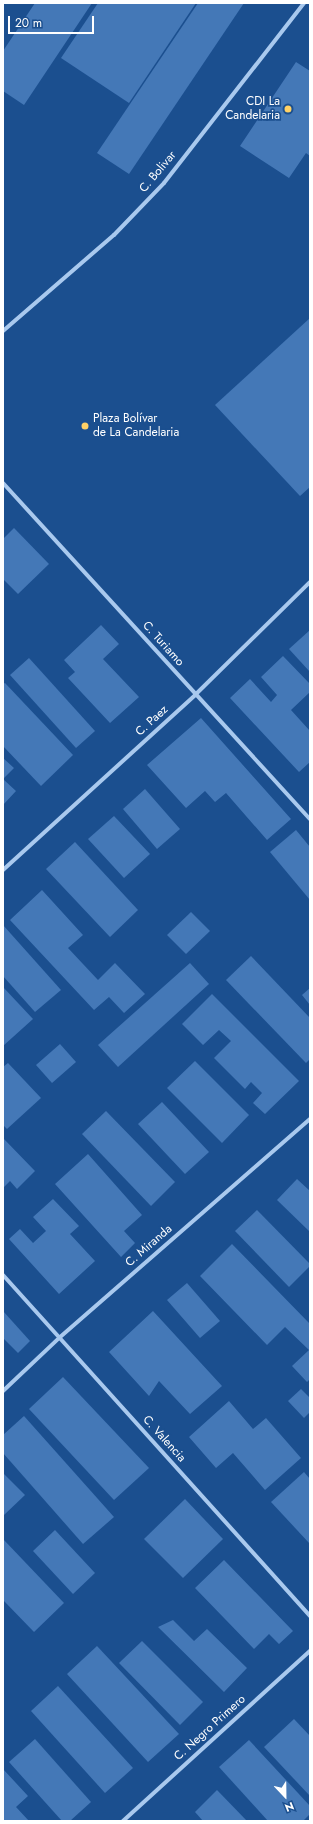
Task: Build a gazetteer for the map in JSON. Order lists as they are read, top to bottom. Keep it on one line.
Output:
{"streets":{"street":["C. Bolivar","C. Turiamo","C. Paez","C. Miranda","C. Valencia","C. Negro Primero"]},"crossings":[["C. Turiamo","C. Paez"],["C. Miranda","C. Valencia"]],"places":["CDI La Candelaria","Plaza Bolívar de La Candelaria"],"scale_bar":"20 m","north":"bottom"}
